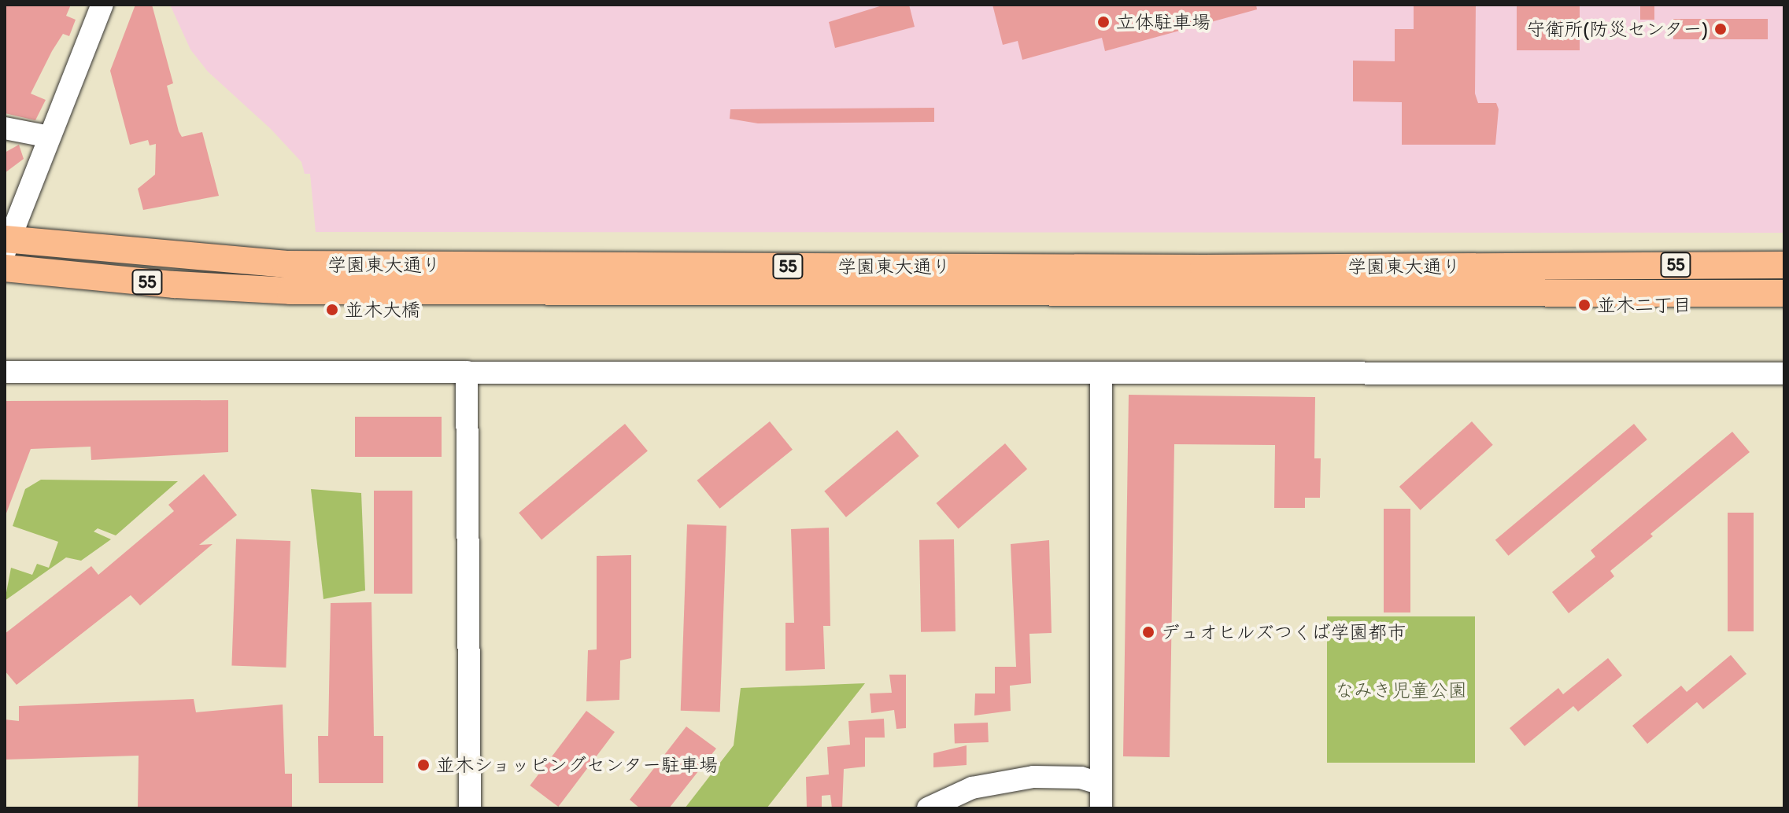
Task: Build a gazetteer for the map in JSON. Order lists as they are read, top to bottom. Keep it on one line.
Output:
{"streets":{"main road":["学園東大通り","55"]},"parks":["なみき児童公園"],"places":["立体駐車場","守衛所(防災センター)","並木二丁目","並木大橋","デュオヒルズつくば学園都市","並木ショッピングセンター駐車場"]}
